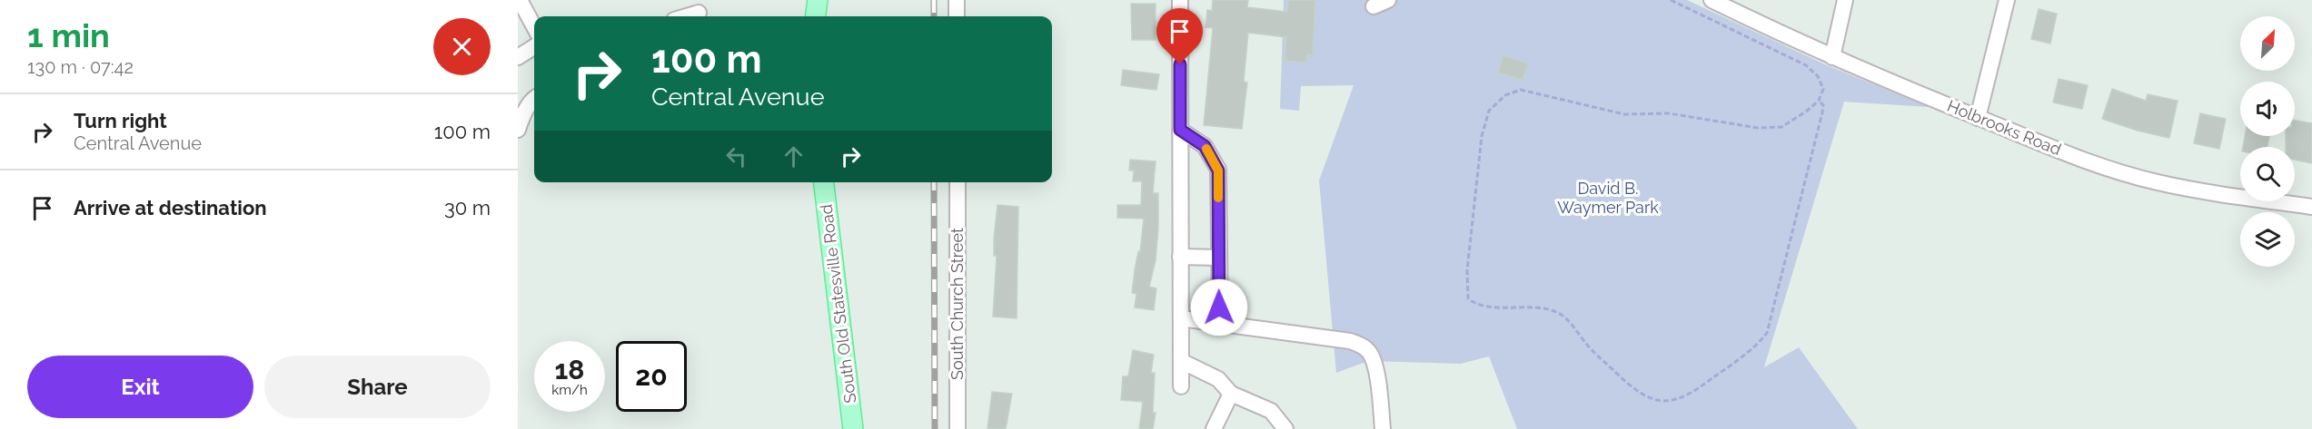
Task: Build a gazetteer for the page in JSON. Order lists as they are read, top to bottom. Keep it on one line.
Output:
{"streets":{"main road":["South Old Statesville Road"],"street":["Holbrooks Road","South Church Street"]},"parks":["David B. Waymer Park"],"north":"top right","page":{"heading":["1 min","130 m · 07:42"],"turn":["100 m","Central Avenue"],"list":[{"name":"Turn right","note":"Central Avenue","value":"100 m"},{"name":"Arrive at destination","value":"30 m"}],"speed":"18 km/h","limit":"20","buttons":["Exit","Share"]}}
